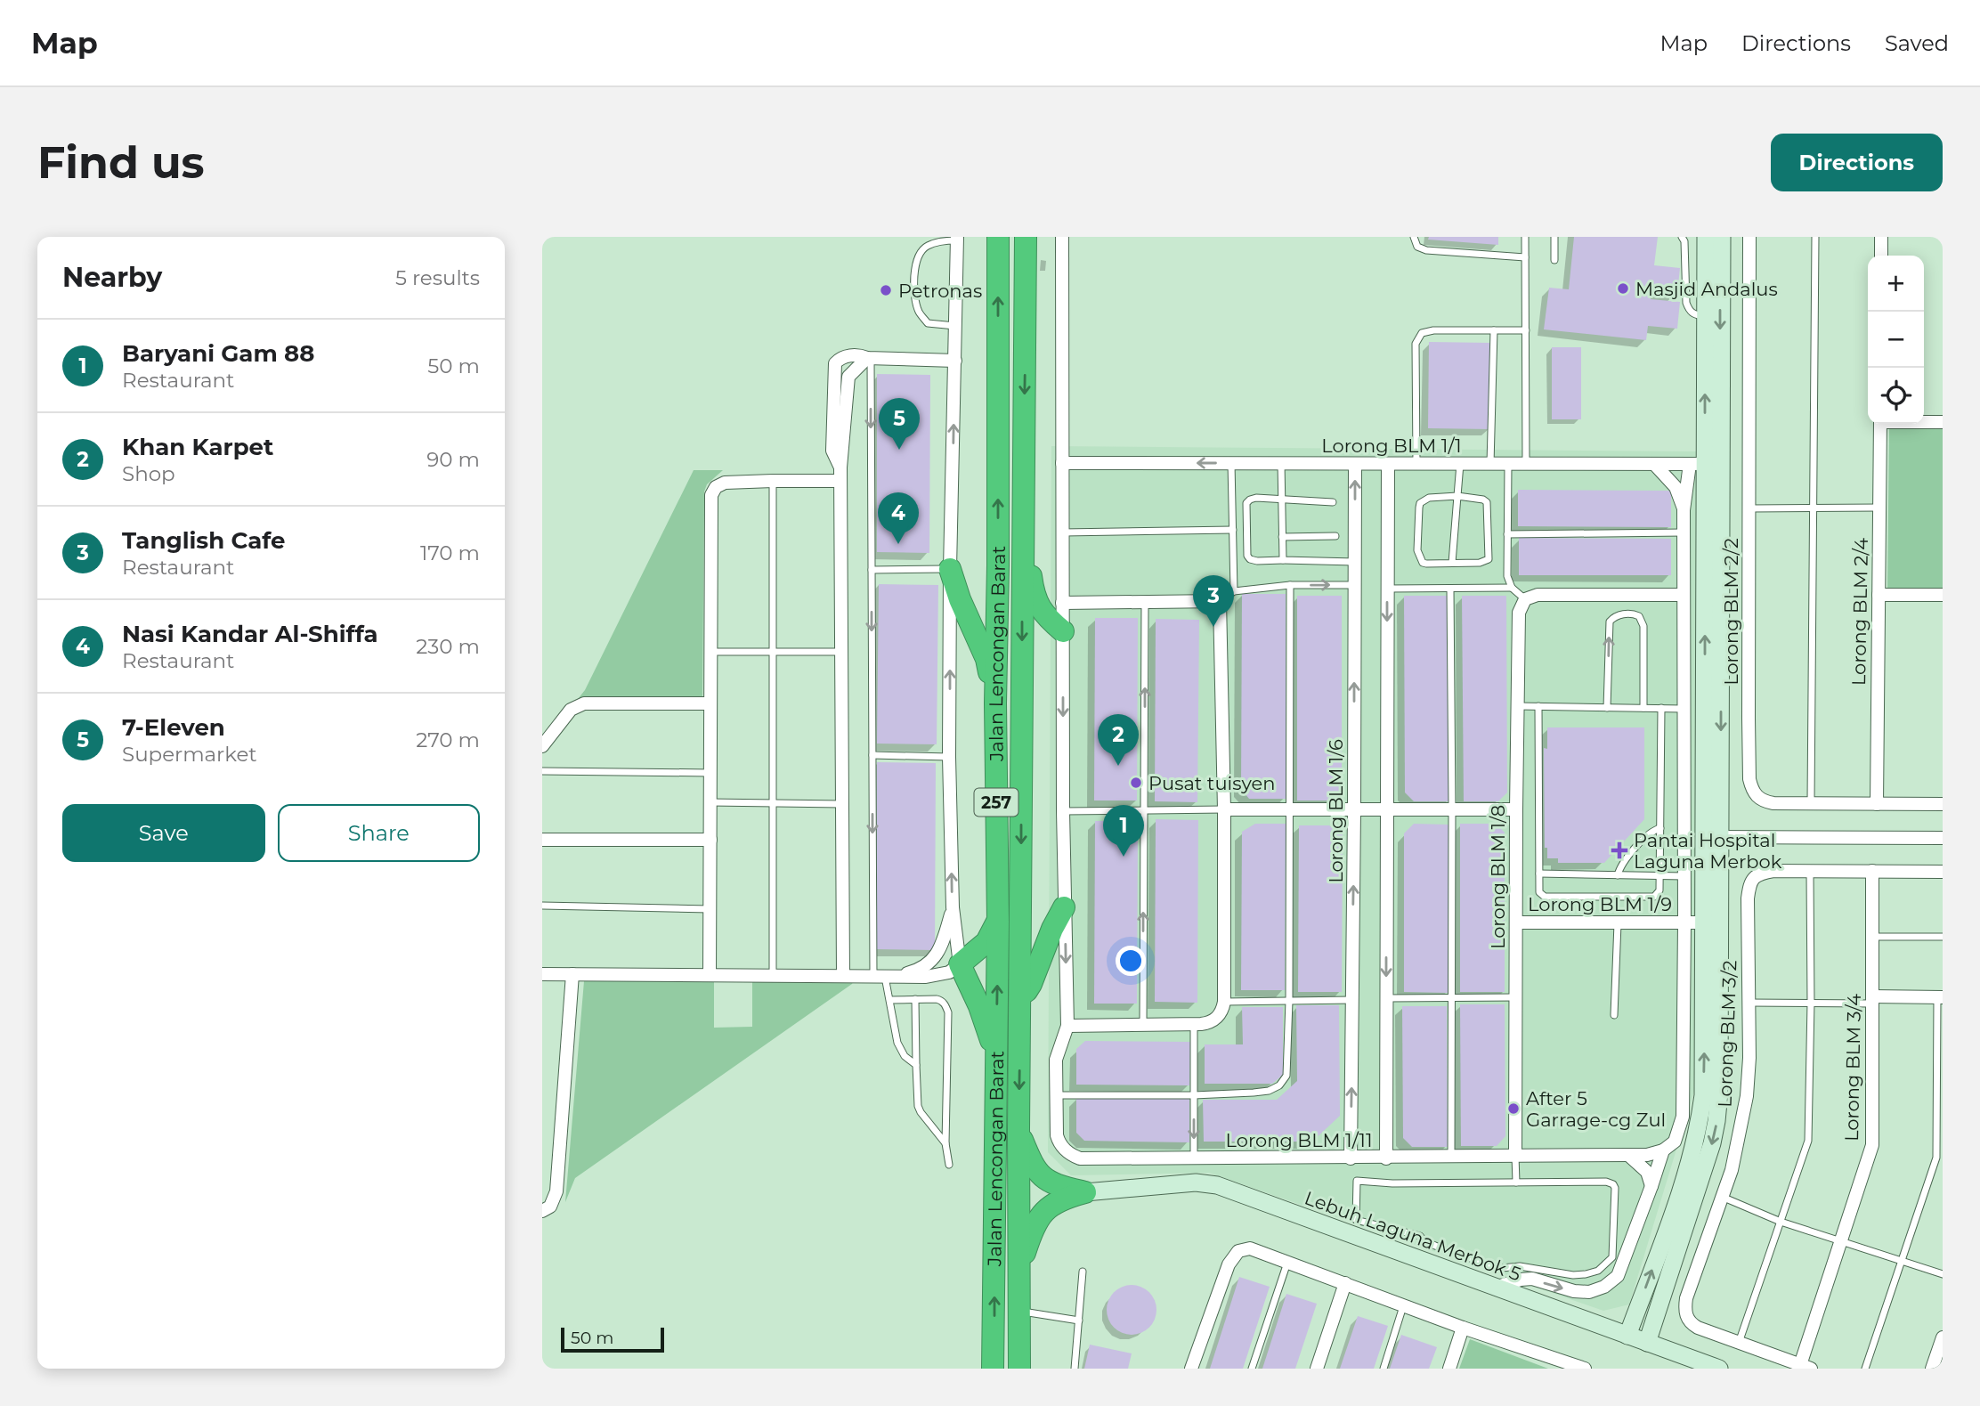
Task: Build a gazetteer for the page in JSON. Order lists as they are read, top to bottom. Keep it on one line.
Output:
{"streets":{"highway":["Jalan Lencongan Barat","257"],"street":["Lorong BLM 1/1","Lorong BLM 2/2","Lorong BLM 2/4","Lorong BLM 1/6","Lorong BLM 1/8","Lorong BLM 1/9","Lorong BLM 3/2","Lorong BLM 3/4","Lorong BLM 1/11","Lebuh Laguna Merbok 5"]},"crossings":[["Lorong BLM 1/1","Lorong BLM 1/6"],["Lorong BLM 1/1","Lorong BLM 1/11"],["Lorong BLM 2/2","Lorong BLM 2/4"],["Lorong BLM 1/6","Lorong BLM 1/11"],["Lorong BLM 1/8","Lorong BLM 1/9"],["Lorong BLM 1/8","Lorong BLM 1/11"],["Lorong BLM 3/2","Lorong BLM 3/4"]],"places":{"other":["Masjid Andalus","Petronas","Pusat tuisyen","After 5 Garrage-cg Zul"],"health":["Pantai Hospital Laguna Merbok"]},"scale_bar":"50 m","page":{"header":"Map","nav":["Map","Directions","Saved"],"buttons":["Directions",["Save","Share"]],"title":"Find us","heading":["Nearby","5 results"],"map_buttons":["+","−"],"list":[{"mark":"1","name":"Baryani Gam 88","note":"Restaurant","value":"50 m"},{"mark":"2","name":"Khan Karpet","note":"Shop","value":"90 m"},{"mark":"3","name":"Tanglish Cafe","note":"Restaurant","value":"170 m"},{"mark":"4","name":"Nasi Kandar Al-Shiffa","note":"Restaurant","value":"230 m"},{"mark":"5","name":"7-Eleven","note":"Supermarket","value":"270 m"}],"pins":["5","4","3","2","1"],"scale":"50 m"}}
